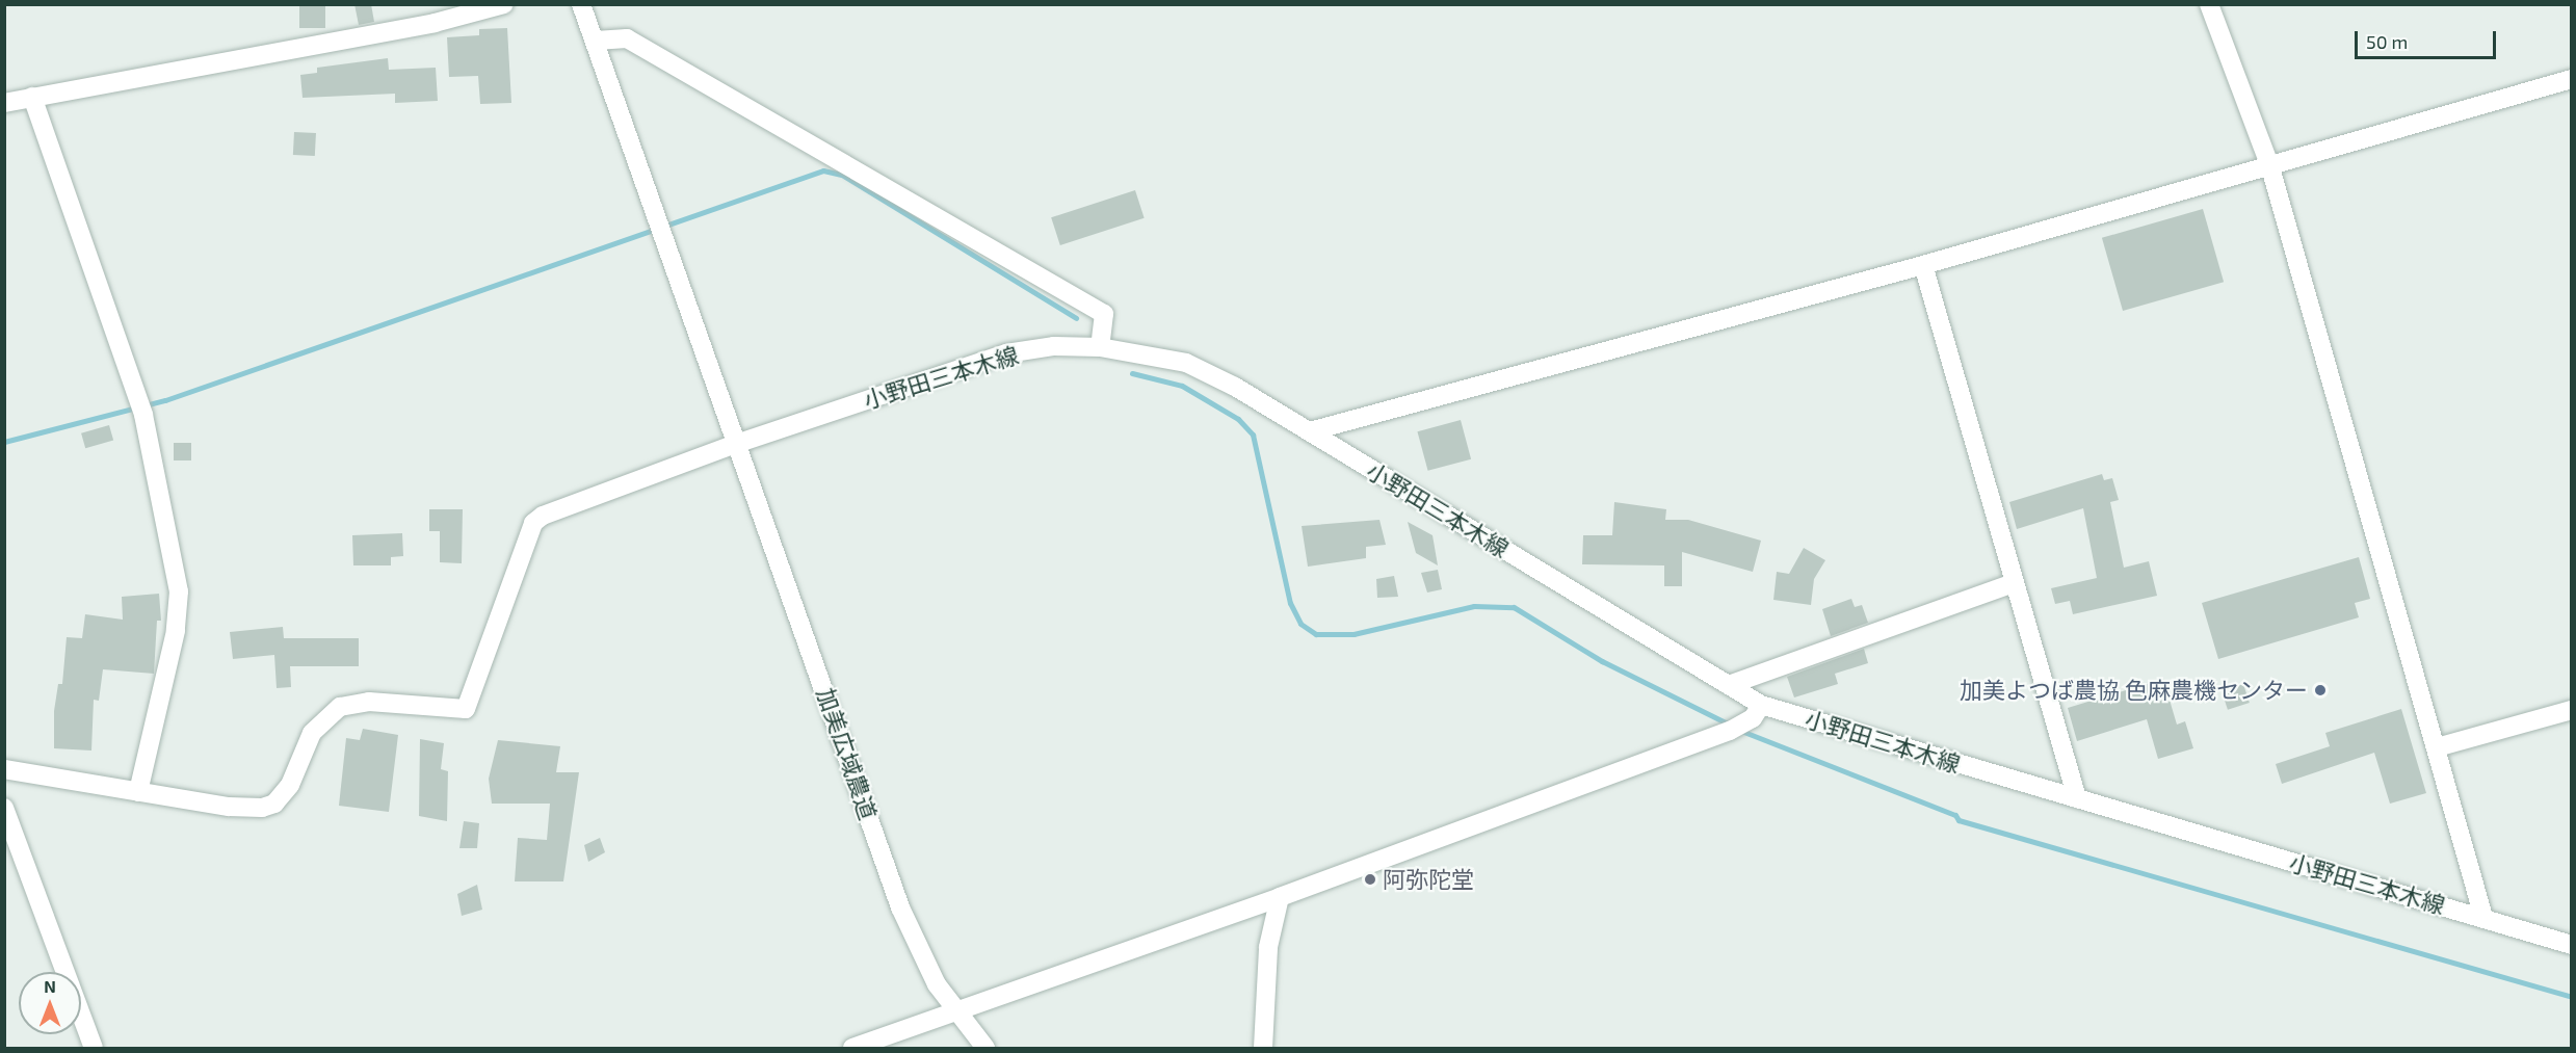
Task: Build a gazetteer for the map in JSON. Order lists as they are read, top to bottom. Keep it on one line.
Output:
{"streets":{"street":["小野田三本木線","加美広域農道"]},"crossings":[["小野田三本木線","加美広域農道"]],"places":["加美よつば農協 色麻農機センター","阿弥陀堂"],"scale_bar":"50 m","north":"top"}
